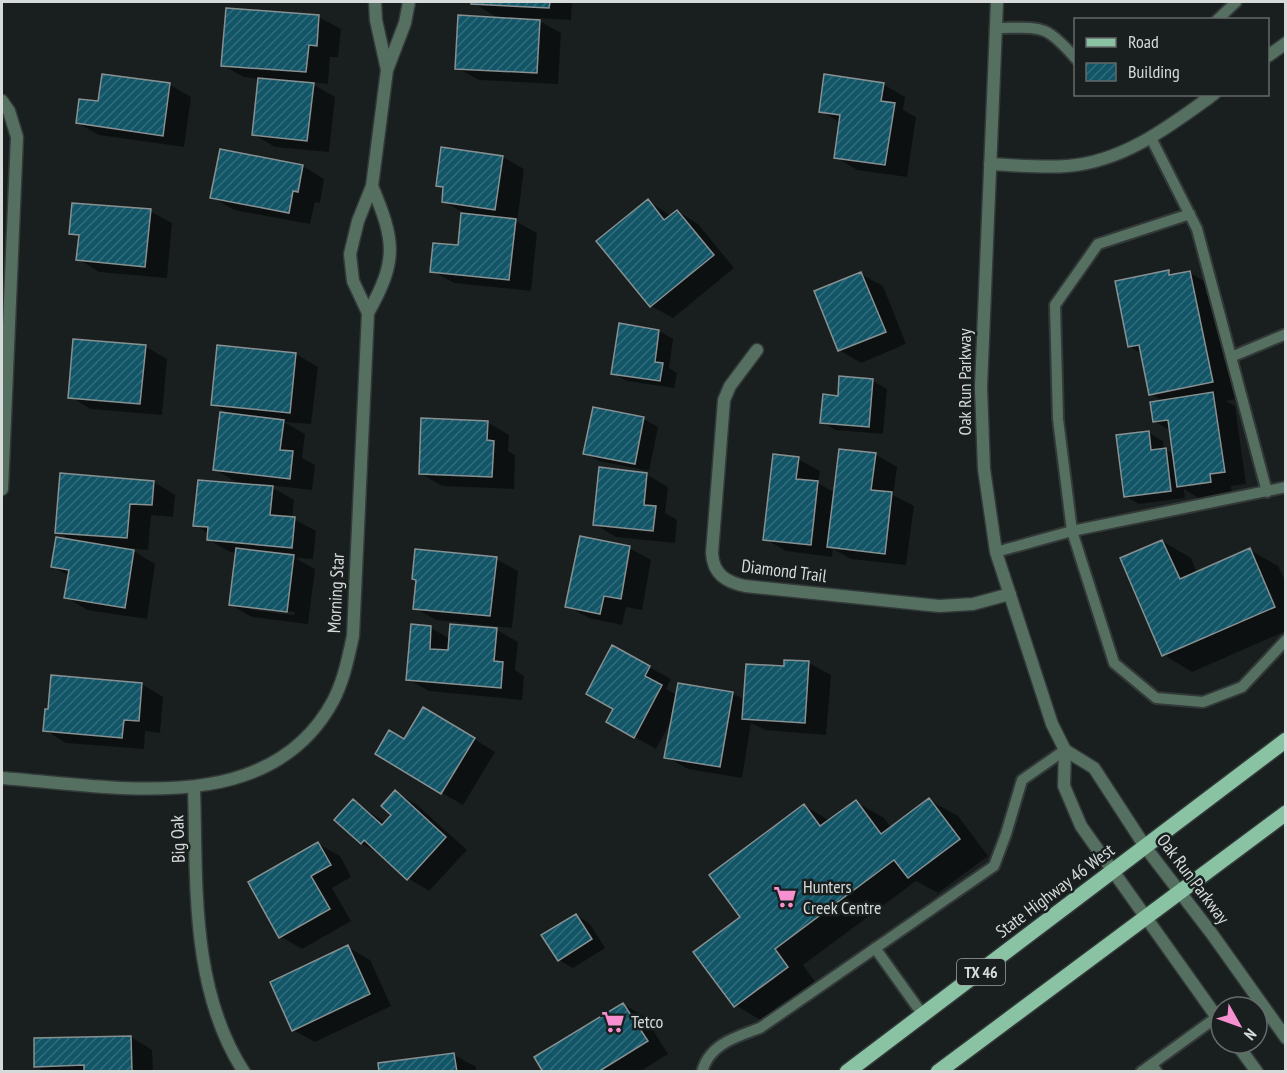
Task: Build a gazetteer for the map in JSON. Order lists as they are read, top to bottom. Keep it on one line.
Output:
{"streets":{"main road":["State Highway 46 West","TX 46"],"street":["Oak Run Parkway","Diamond Trail","Morning Star","Big Oak"]},"crossings":[["Oak Run Parkway","Diamond Trail"],["Oak Run Parkway","State Highway 46 West"],["Morning Star","Big Oak"]],"places":{"supermarket":["Hunters Creek Centre","Tetco"]},"legend":["Road","Building"],"north":"bottom right"}
